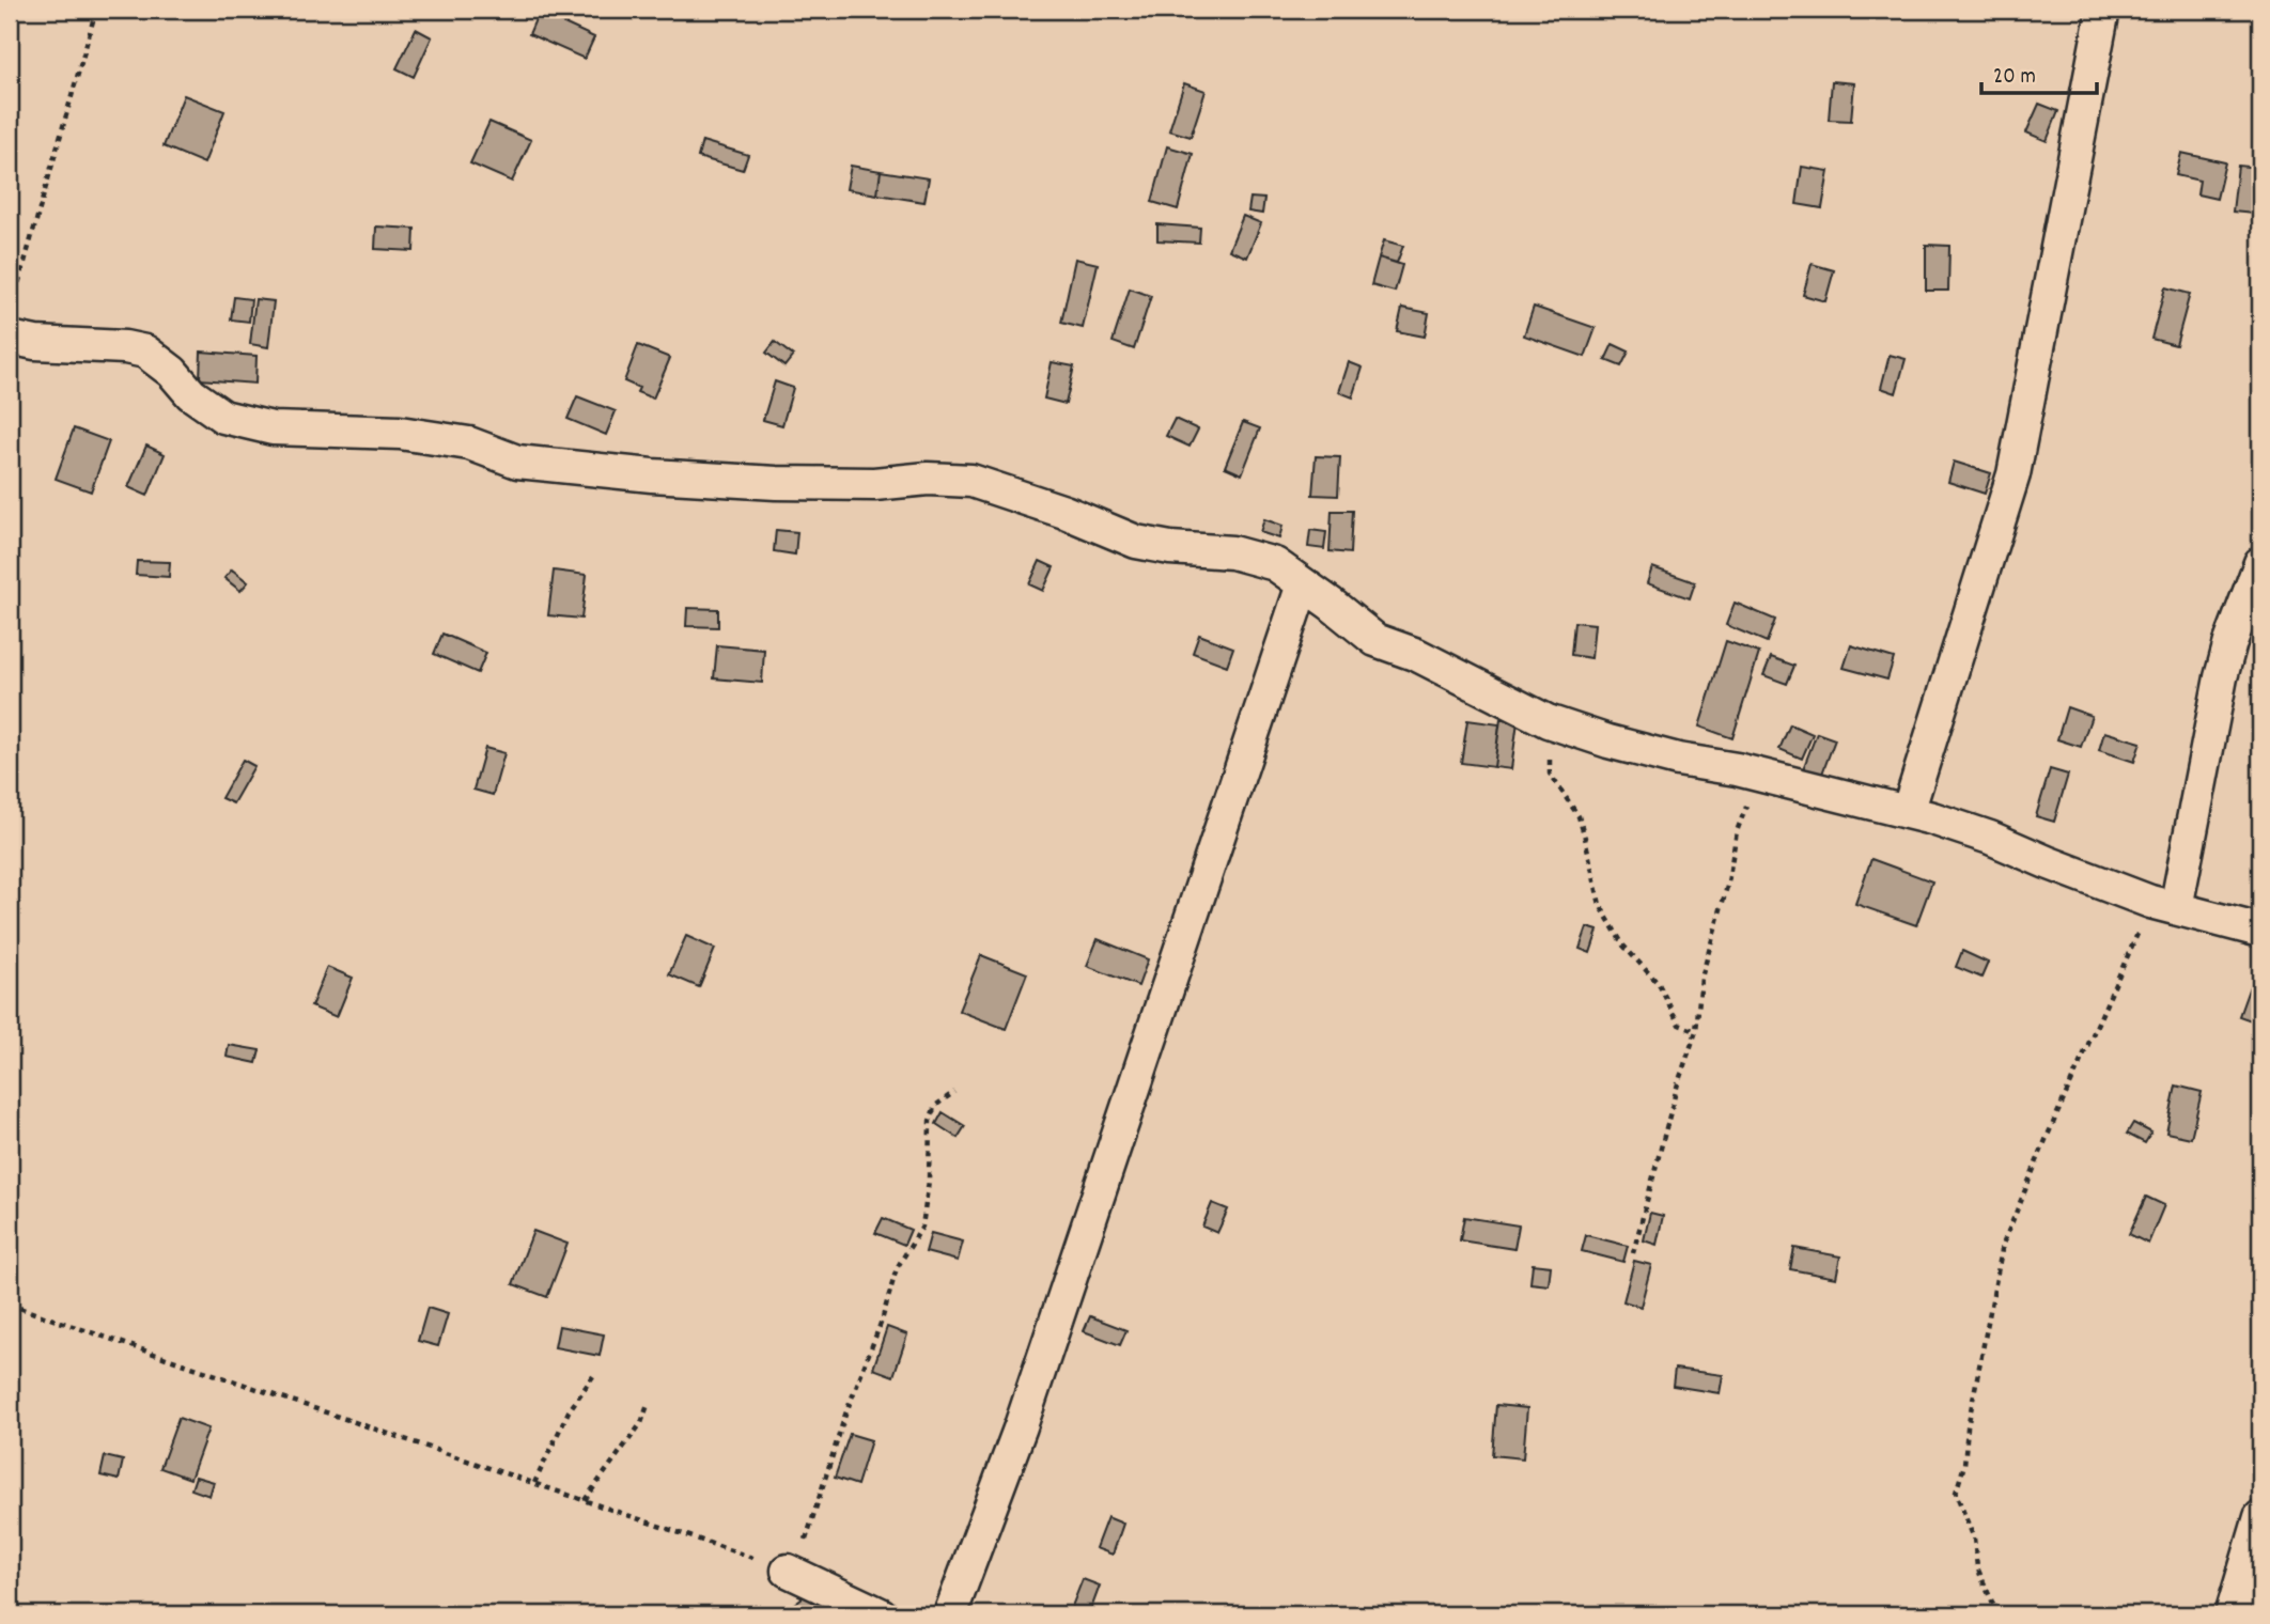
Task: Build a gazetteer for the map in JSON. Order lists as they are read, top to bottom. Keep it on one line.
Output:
{"scale_bar":"20 m"}
